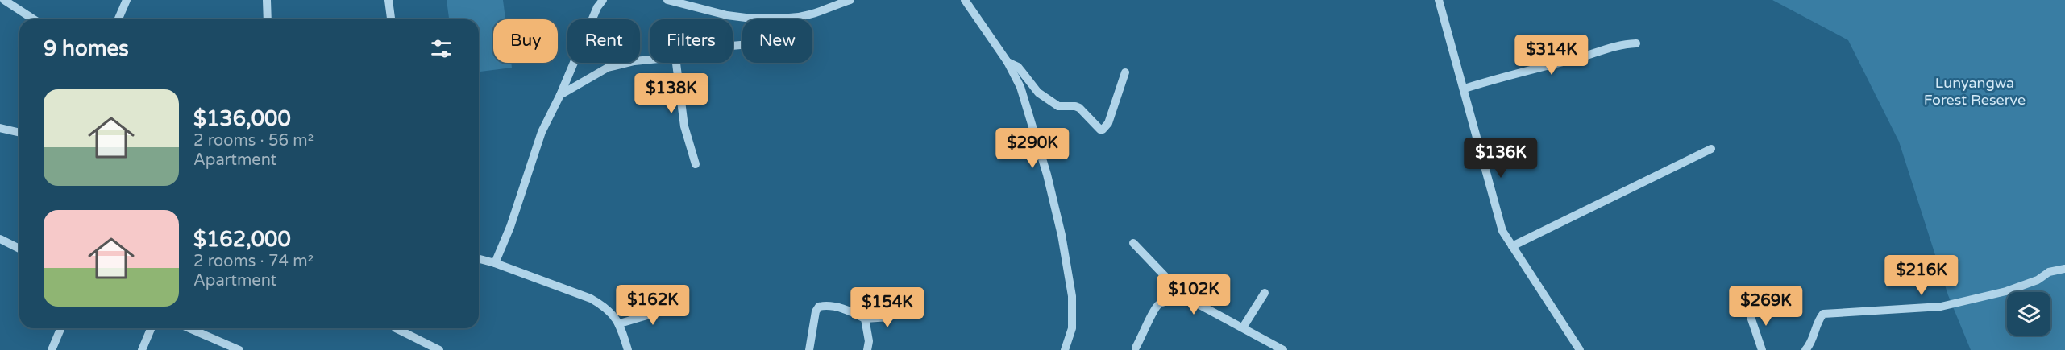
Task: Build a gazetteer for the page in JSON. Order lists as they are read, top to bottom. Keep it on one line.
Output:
{"parks":["Lunyangwa Forest Reserve"],"page":{"chip":["Buy","Rent","Filters","New"],"heading":"9 homes","price":["$314K","$138K","$290K","$136K","$216K","$102K","$162K","$269K","$154K"],"list":[{"name":"$136,000","note":"2 rooms · 56 m² · Apartment"},{"name":"$162,000","note":"2 rooms · 74 m² · Apartment"}]}}
